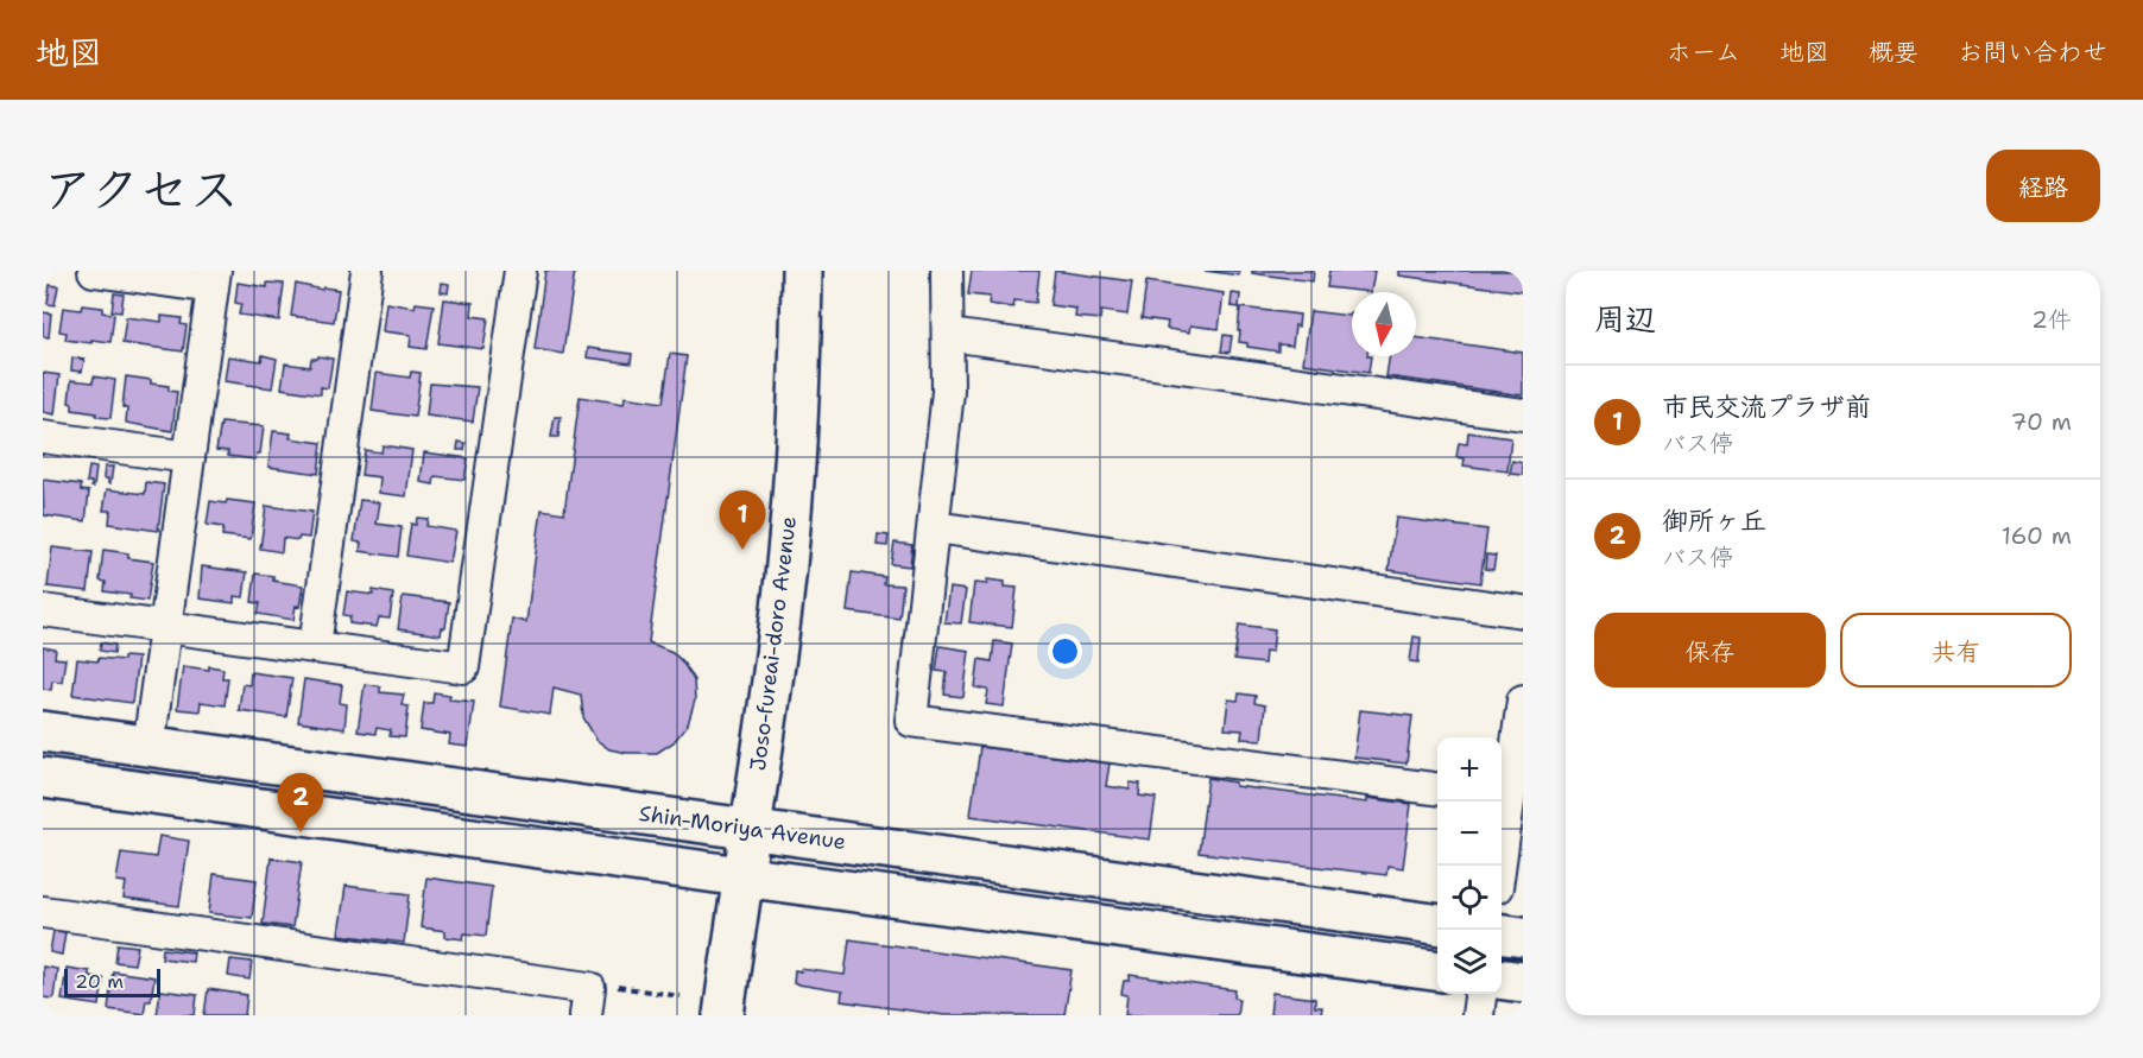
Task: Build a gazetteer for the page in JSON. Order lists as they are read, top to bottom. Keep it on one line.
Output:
{"streets":{"street":["Joso-fureai-doro Avenue","Shin-Moriya Avenue"]},"crossings":[["Joso-fureai-doro Avenue","Shin-Moriya Avenue"]],"scale_bar":"20 m","north":"bottom","page":{"header":"地図","nav":["ホーム","地図","概要","お問い合わせ"],"title":"アクセス","buttons":["経路",["保存","共有"]],"heading":["周辺","2件"],"list":[{"mark":"1","name":"市民交流プラザ前","note":"バス停","value":"70 m"},{"mark":"2","name":"御所ヶ丘","note":"バス停","value":"160 m"}],"pins":["1","2"],"map_buttons":["+","−"],"scale":"20 m"}}
